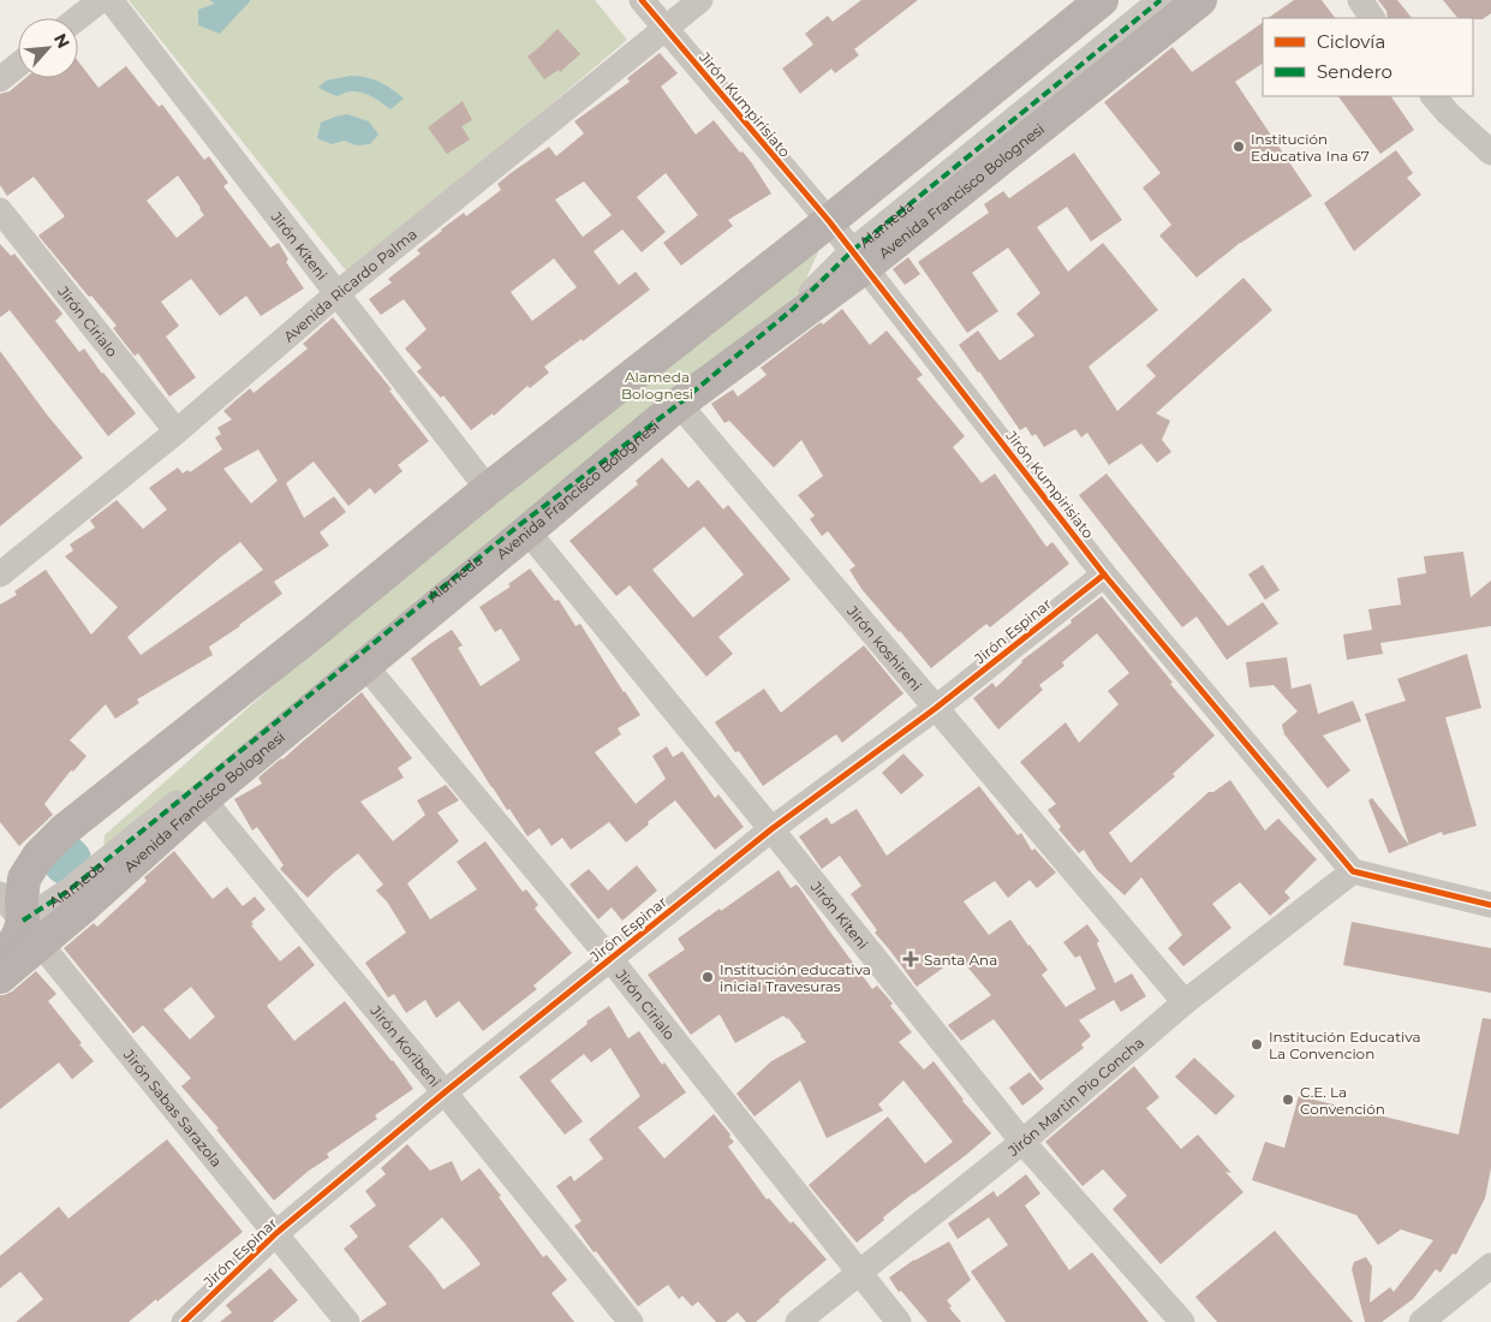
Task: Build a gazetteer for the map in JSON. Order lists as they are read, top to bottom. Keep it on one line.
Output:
{"streets":{"main road":["Avenida Francisco Bolognesi"],"street":["Jirón Kumpirisiato","Alameda","Jirón Kiteni","Avenida Ricardo Palma","Jirón Cirialo","Jirón Espinar","Jirón koshireni","Jirón Koribeni","Jirón Martin Pio Concha","Jirón Sabas Sarazola"]},"crossings":[["Jirón Kumpirisiato","Avenida Francisco Bolognesi"],["Jirón Kumpirisiato","Alameda"],["Jirón Kumpirisiato","Avenida Ricardo Palma"],["Jirón Kumpirisiato","Jirón Espinar"],["Jirón Kumpirisiato","Jirón Martin Pio Concha"],["Avenida Francisco Bolognesi","Alameda"],["Avenida Francisco Bolognesi","Jirón Kiteni"],["Avenida Francisco Bolognesi","Jirón Cirialo"],["Avenida Francisco Bolognesi","Jirón koshireni"],["Avenida Francisco Bolognesi","Jirón Koribeni"],["Avenida Francisco Bolognesi","Jirón Sabas Sarazola"],["Alameda","Jirón koshireni"],["Alameda","Jirón Sabas Sarazola"],["Jirón Kiteni","Avenida Ricardo Palma"],["Jirón Kiteni","Jirón Espinar"],["Jirón Kiteni","Jirón Martin Pio Concha"],["Avenida Ricardo Palma","Jirón Cirialo"],["Jirón Cirialo","Jirón Espinar"],["Jirón Cirialo","Jirón Martin Pio Concha"],["Jirón Espinar","Jirón koshireni"],["Jirón Espinar","Jirón Koribeni"],["Jirón Espinar","Jirón Sabas Sarazola"],["Jirón koshireni","Jirón Martin Pio Concha"]],"parks":["Alameda Bolognesi"],"places":{"other":["Institución Educativa Ina 67","Institución educativa inicial Travesuras","Institución Educativa La Convencion","C.E. La Convención"],"health":["Santa Ana"]},"legend":["Ciclovía","Sendero"],"north":"top right"}
